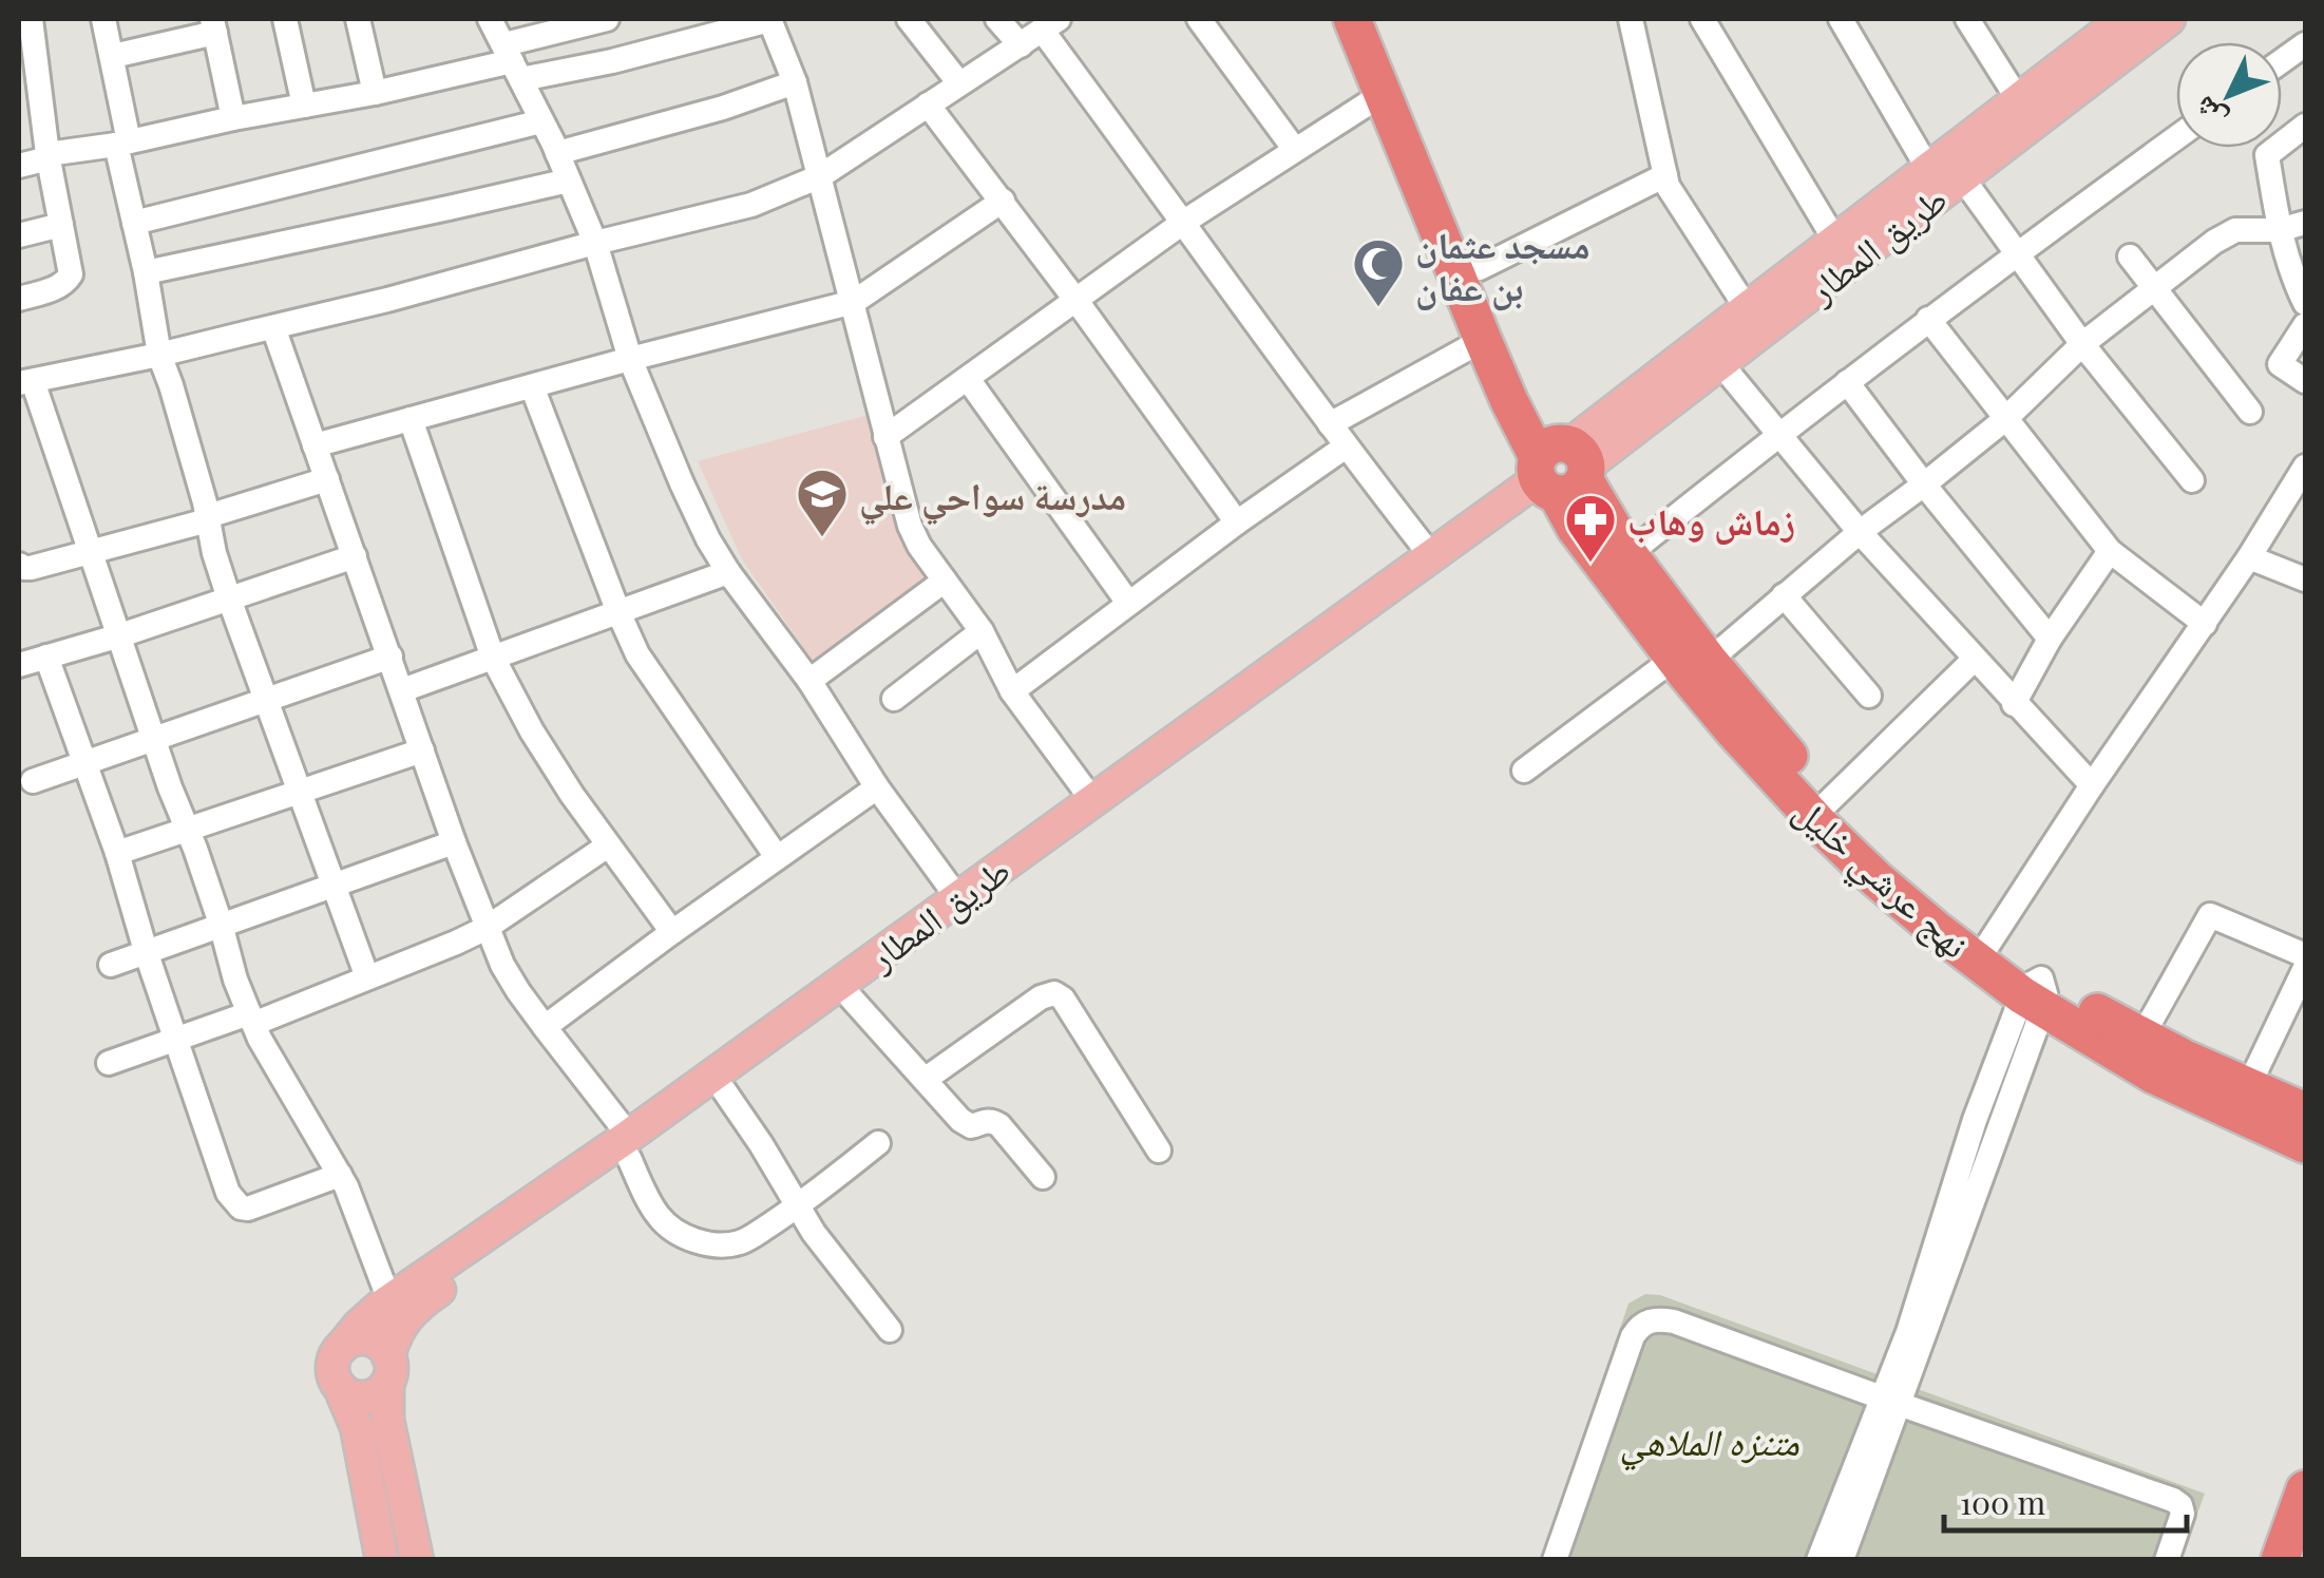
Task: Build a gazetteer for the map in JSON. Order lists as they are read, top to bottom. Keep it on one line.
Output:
{"streets":{"highway":["نهج عرشي خليل"],"main road":["طريق المطار"]},"crossings":[["طريق المطار","نهج عرشي خليل"]],"parks":["متنزه الملاهي"],"places":{"mosque":["مسجد عثمان بن عفان"],"school or university":["مدرسة سواحي علي"],"pharmacy":["زماش وهاب"]},"scale_bar":"100 m","north":"bottom left"}
